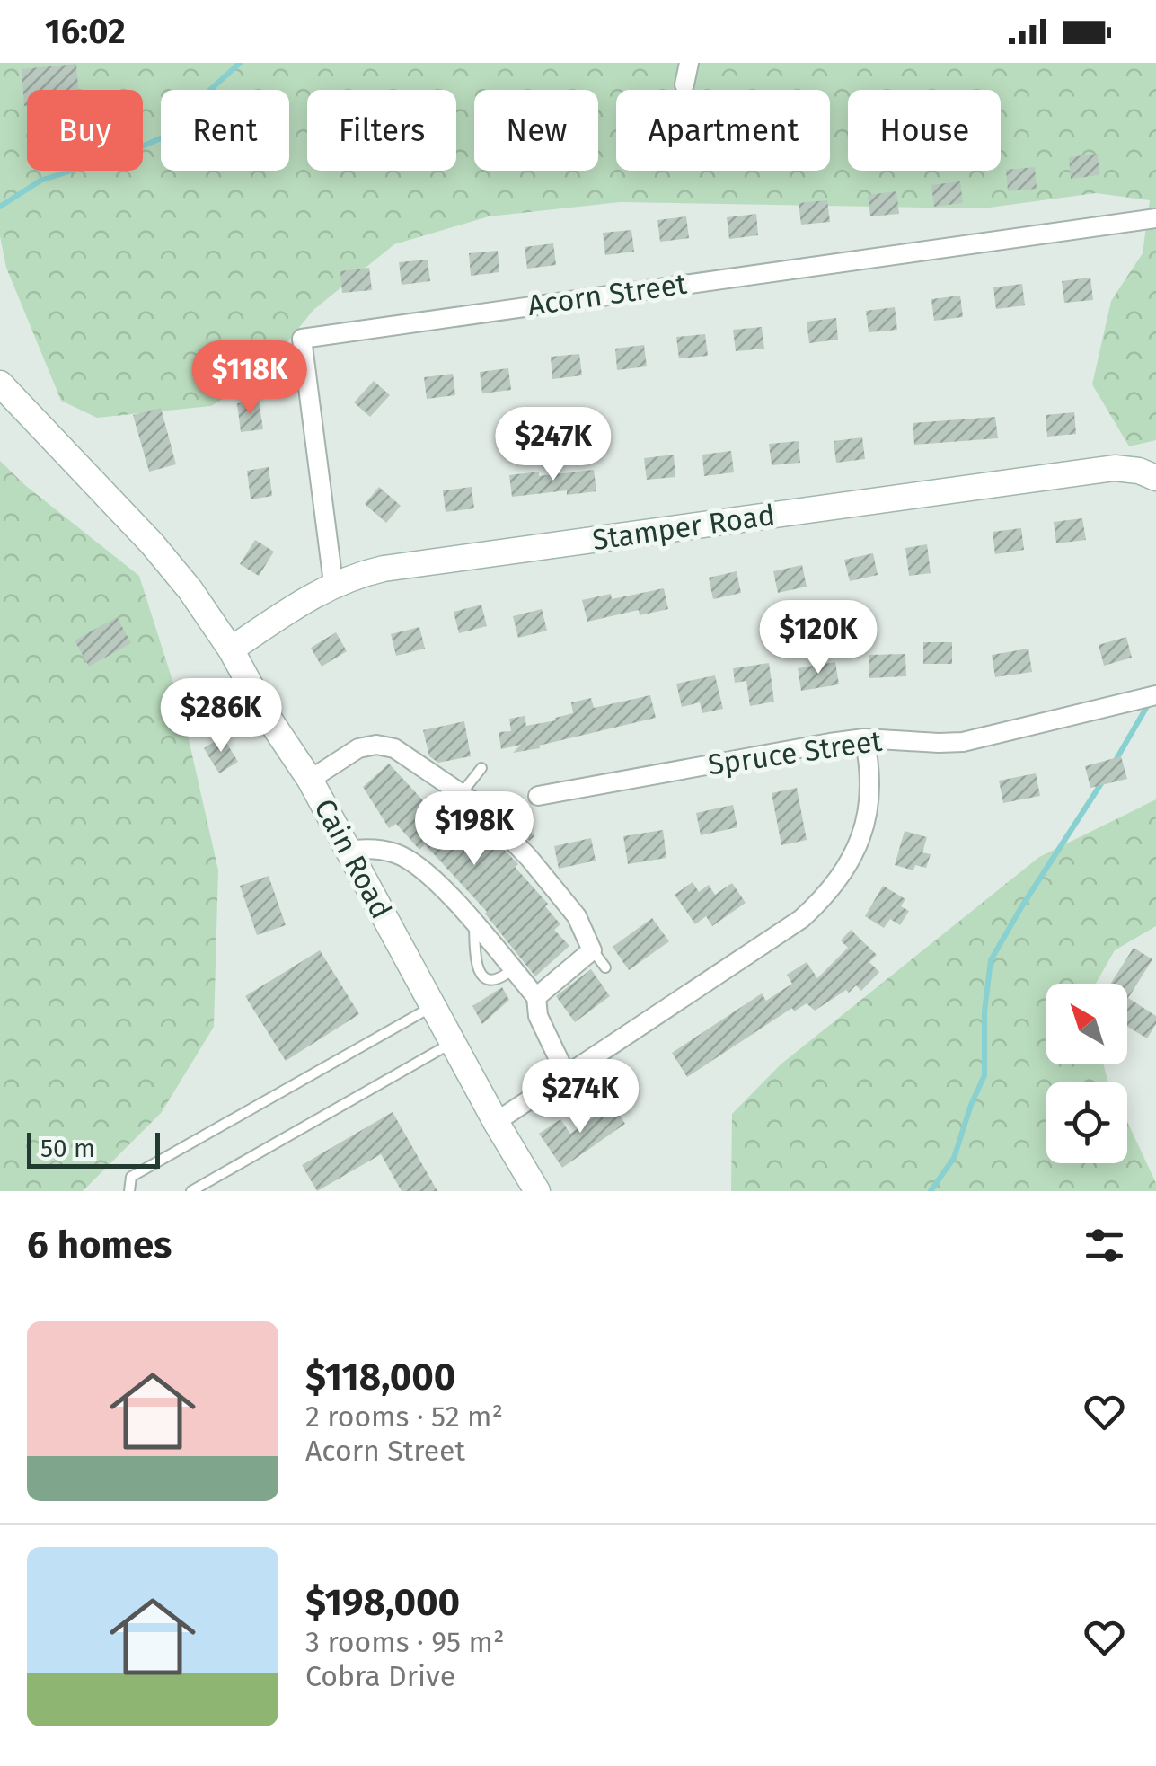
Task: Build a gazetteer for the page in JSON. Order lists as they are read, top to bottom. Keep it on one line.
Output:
{"streets":{"main road":["Stamper Road","Cain Road"],"street":["Acorn Street","Spruce Street"]},"crossings":[["Acorn Street","Stamper Road"],["Stamper Road","Cain Road"]],"scale_bar":"50 m","north":"top left","page":{"status":"16:02","chip":["Buy","Rent","Filters","New","Apartment","House"],"price":["$118K","$247K","$120K","$286K","$198K","$274K"],"scale":"50 m","heading":"6 homes","list":[{"name":"$118,000","note":"2 rooms · 52 m² · Acorn Street"},{"name":"$198,000","note":"3 rooms · 95 m² · Cobra Drive"}]}}
